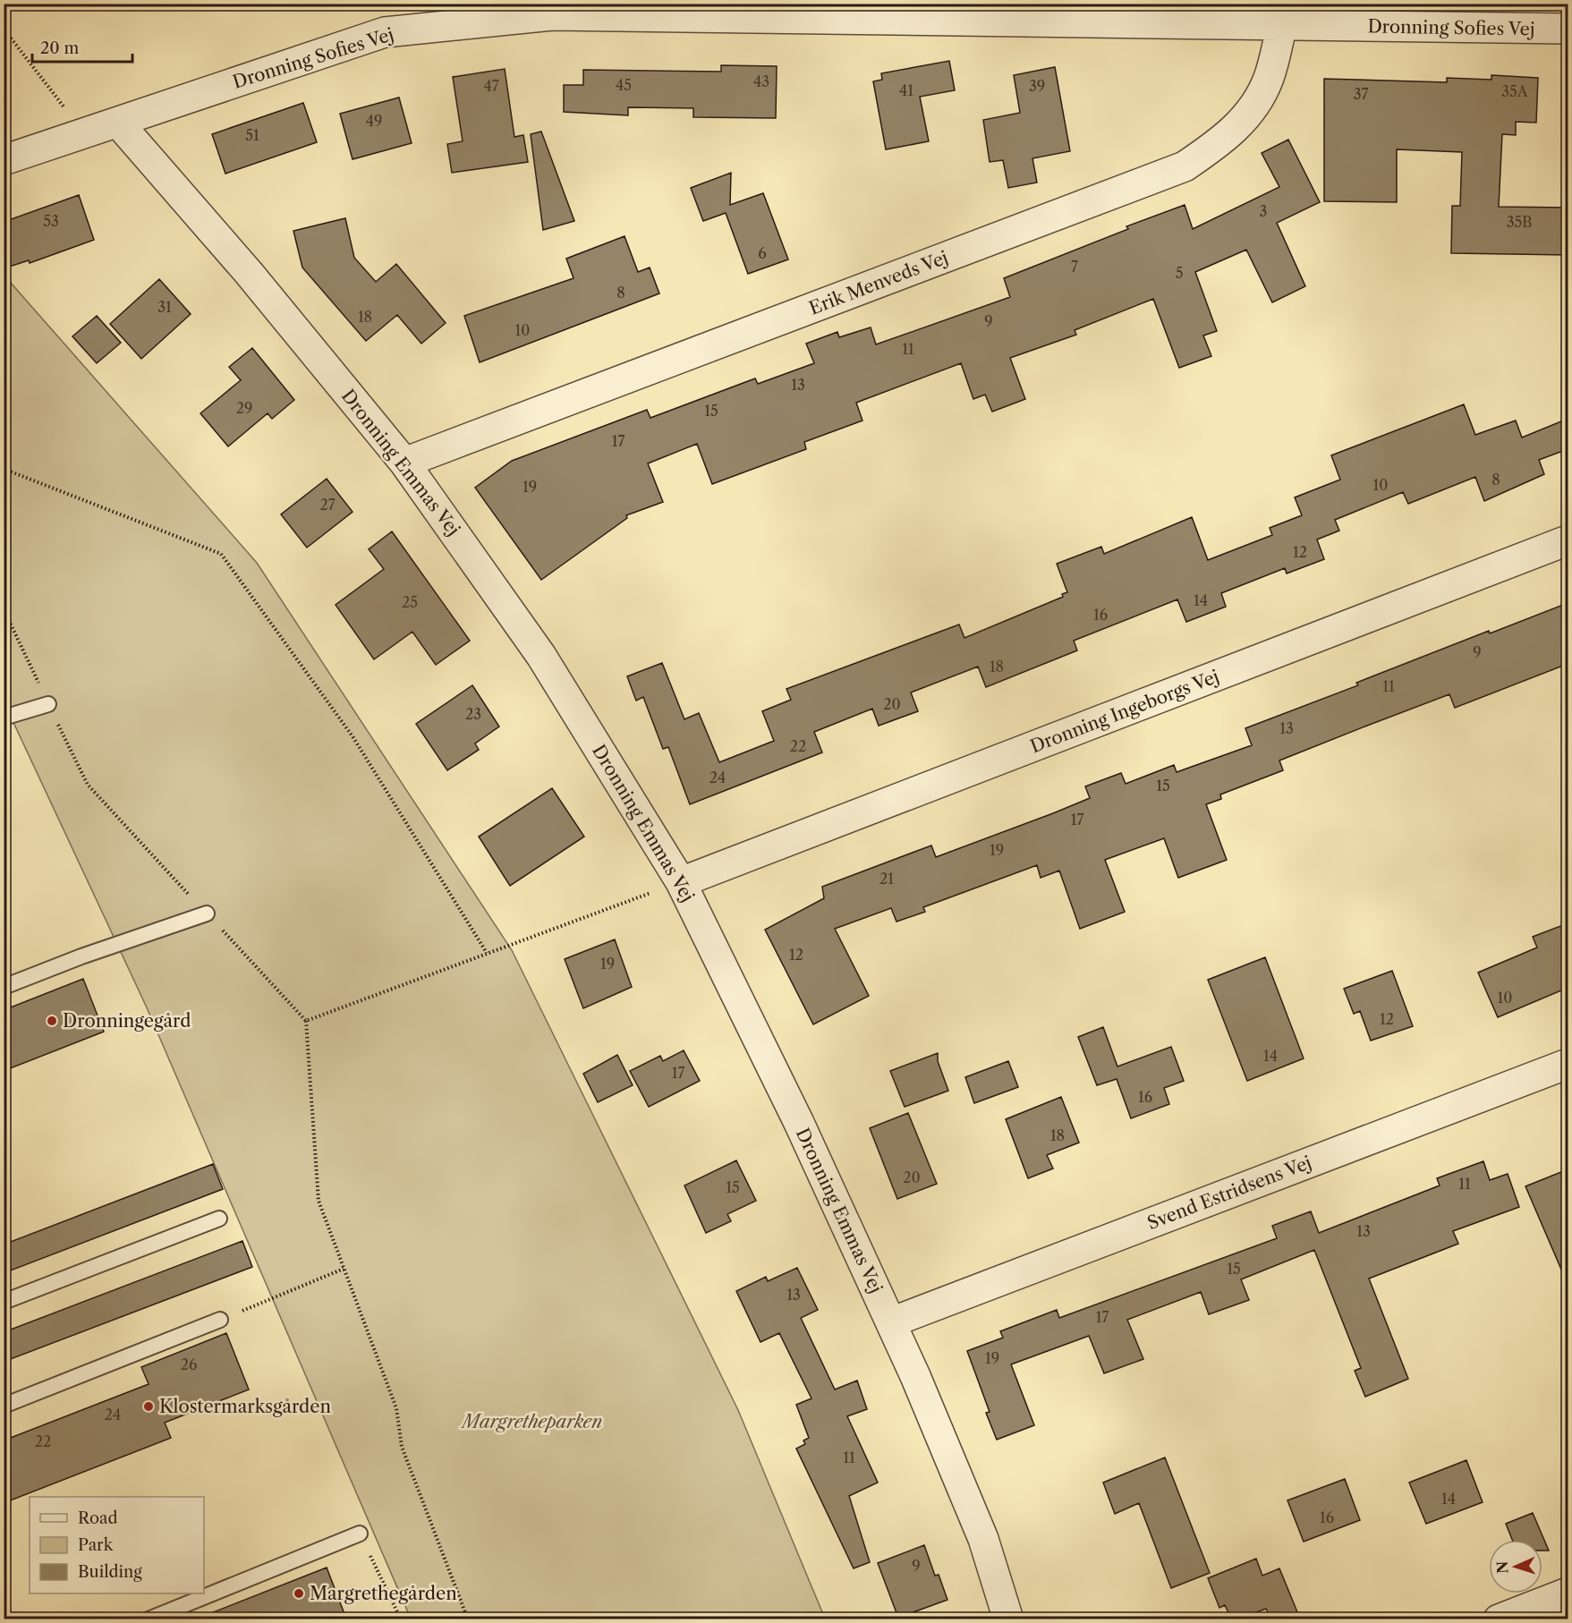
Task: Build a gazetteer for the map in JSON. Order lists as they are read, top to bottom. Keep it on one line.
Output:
{"streets":{"street":["Dronning Sofies Vej","Erik Menveds Vej","Dronning Emmas Vej","Dronning Ingeborgs Vej","Svend Estridsens Vej"]},"crossings":[["Dronning Sofies Vej","Erik Menveds Vej"],["Dronning Sofies Vej","Dronning Emmas Vej"],["Erik Menveds Vej","Dronning Emmas Vej"],["Dronning Emmas Vej","Dronning Ingeborgs Vej"],["Dronning Emmas Vej","Svend Estridsens Vej"]],"parks":["Margretheparken"],"places":["Dronningegård","Klostermarksgården","Margrethegården"],"house_numbers":["43","45","47","39","41","35A","37","49","51","3","53","35B","6","7","5","8","31","18","9","10","11","13","29","15","17","8","10","19","27","12","14","25","16","9","18","11","20","23","13","22","24","15","17","19","21","12","19","10","12","14","17","16","18","20","11","15","13","15","13","17","19","26","24","22","11","14","16","9"],"legend":["Road","Park","Building"],"scale_bar":"20 m","north":"left"}
